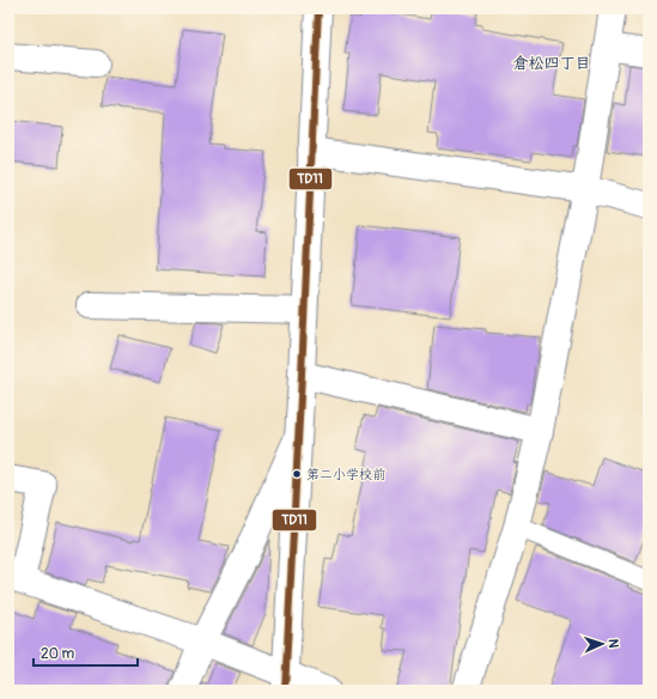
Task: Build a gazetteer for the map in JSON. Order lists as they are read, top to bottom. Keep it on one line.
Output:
{"districts":["倉松四丁目"],"places":["第二小学校前"],"lines":["transit line TD11"],"scale_bar":"20 m","north":"right"}
